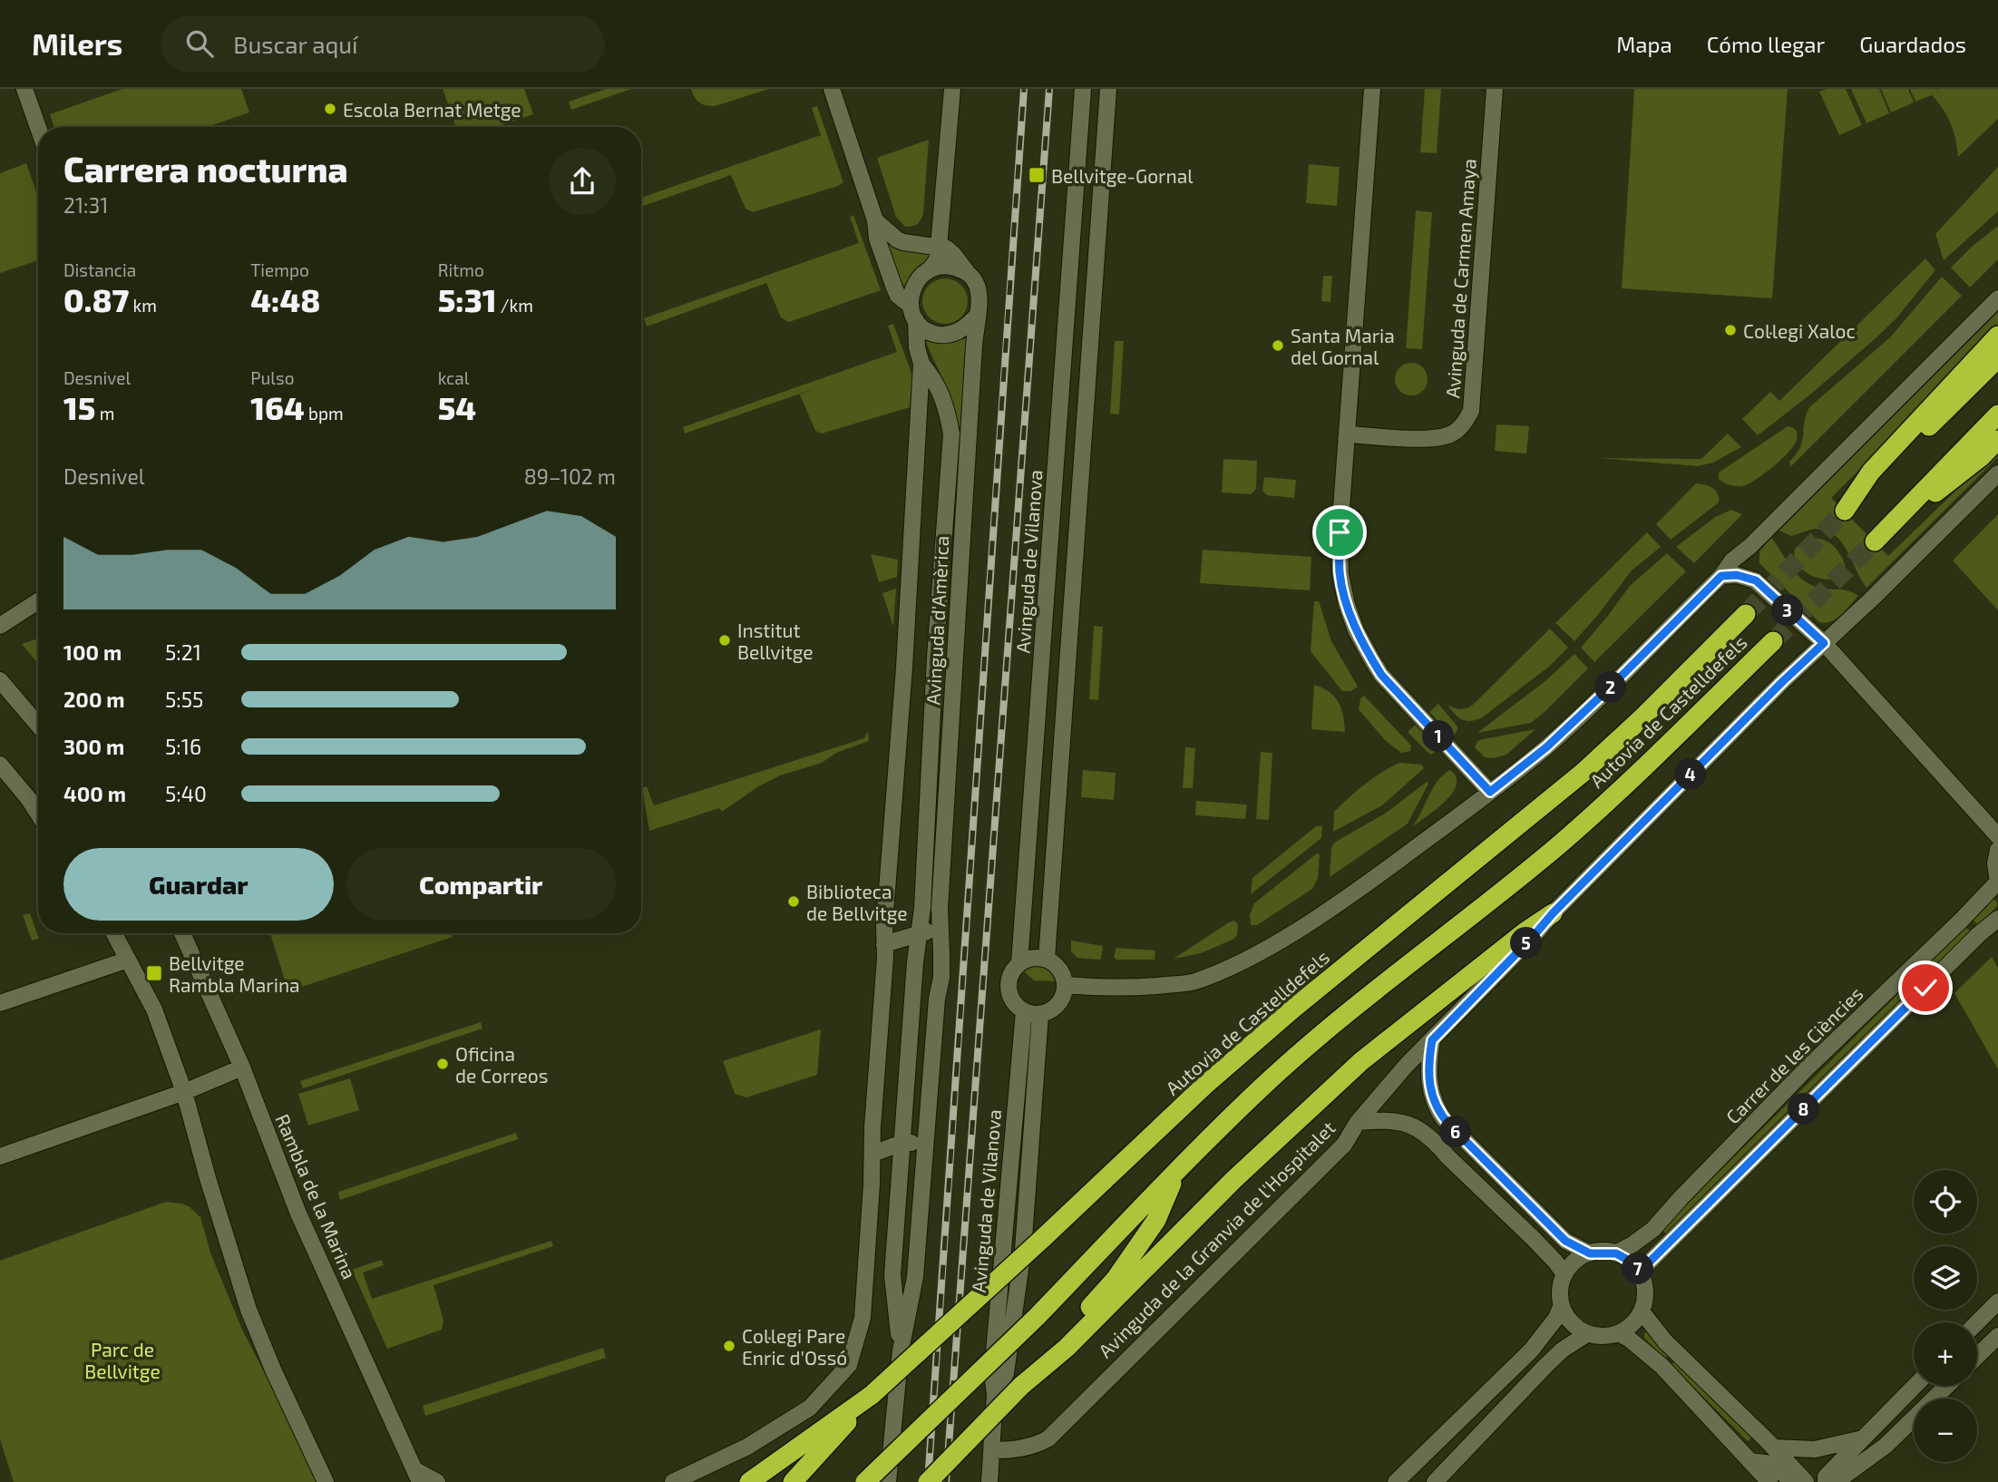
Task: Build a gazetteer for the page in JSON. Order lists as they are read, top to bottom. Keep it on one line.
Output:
{"streets":{"highway":["Autovia de Castelldefels"],"street":["Avinguda de Carmen Amaya","Avinguda de Vilanova","Avinguda d'Amèrica","Carrer de les Ciències","Rambla de la Marina","Avinguda de la Granvia de l'Hospitalet"]},"crossings":[["Avinguda de Vilanova","Avinguda de la Granvia de l'Hospitalet"]],"parks":["Parc de Bellvitge"],"places":{"other":["Escola Bernat Metge","Col·legi Xaloc","Santa Maria del Gornal","Institut Bellvitge","Biblioteca de Bellvitge","Oficina de Correos","Col·legi Pare Enric d'Ossó"],"transit":["Bellvitge-Gornal","Bellvitge Rambla Marina"]},"page":{"header":"Milers","search":"Buscar aquí","nav":["Mapa","Cómo llegar","Guardados"],"heading":["Carrera nocturna","21:31"],"stats":[["Distancia","0.87 km"],["Tiempo","4:48"],["Ritmo","5:31 /km"],["Desnivel","15 m"],["Pulso","164 bpm"],["kcal","54"]],"chart":["Desnivel","89–102 m"],"pins":["3","2","1","4","5","8","6","7"],"list":[{"name":"100 m","note":"5:21"},{"name":"200 m","note":"5:55"},{"name":"300 m","note":"5:16"},{"name":"400 m","note":"5:40"}],"buttons":["Guardar","Compartir"],"map_buttons":["+","−"]}}
